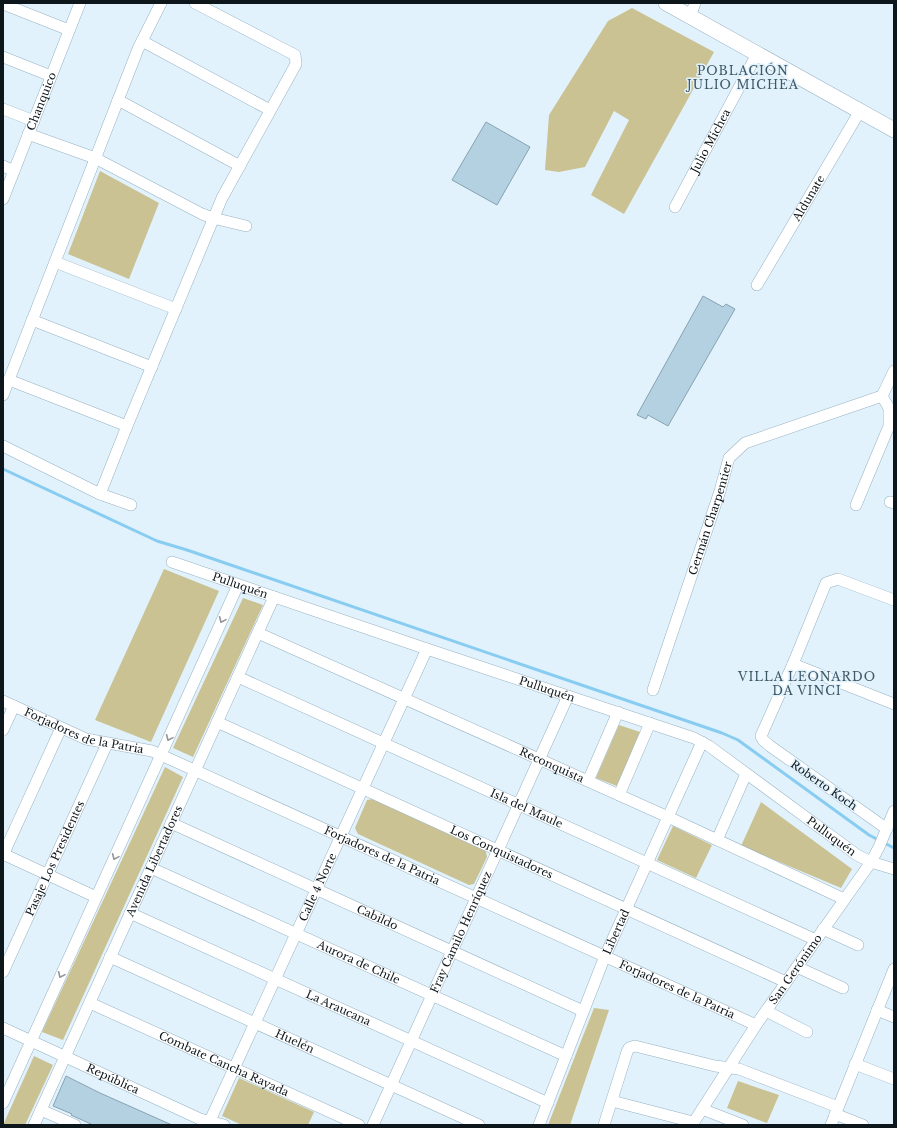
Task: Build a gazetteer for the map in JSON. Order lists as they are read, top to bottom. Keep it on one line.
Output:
{"streets":{"street":["Chanquico","Julio Michea","Aldunate","Germán Charpentier","Pulluquén","Forjadores de la Patria","Reconquista","Roberto Koch","Isla del Maule","Los Conquistadores","Pasaje Los Presidentes","Avenida Libertadores","Calle 4 Norte","Cabildo","Fray Camilo Henríquez","Libertad","Aurora de Chile","San Gerónimo","La Araucana","Huelén","Combate Cancha Rayada","República"]},"crossings":[["Pulluquén","Avenida Libertadores"],["Pulluquén","Calle 4 Norte"],["Pulluquén","Fray Camilo Henríquez"],["Pulluquén","Libertad"],["Pulluquén","San Gerónimo"],["Forjadores de la Patria","Pasaje Los Presidentes"],["Forjadores de la Patria","Avenida Libertadores"],["Forjadores de la Patria","Calle 4 Norte"],["Forjadores de la Patria","Fray Camilo Henríquez"],["Forjadores de la Patria","Libertad"],["Forjadores de la Patria","San Gerónimo"],["Reconquista","Avenida Libertadores"],["Reconquista","Calle 4 Norte"],["Reconquista","Fray Camilo Henríquez"],["Reconquista","Libertad"],["Reconquista","San Gerónimo"],["Roberto Koch","San Gerónimo"],["Isla del Maule","Avenida Libertadores"],["Isla del Maule","Calle 4 Norte"],["Isla del Maule","Fray Camilo Henríquez"],["Isla del Maule","Libertad"],["Isla del Maule","San Gerónimo"],["Los Conquistadores","Avenida Libertadores"],["Los Conquistadores","Calle 4 Norte"],["Los Conquistadores","Fray Camilo Henríquez"],["Los Conquistadores","Libertad"],["Los Conquistadores","San Gerónimo"],["Avenida Libertadores","Cabildo"],["Avenida Libertadores","Aurora de Chile"],["Avenida Libertadores","La Araucana"],["Avenida Libertadores","Huelén"],["Avenida Libertadores","Combate Cancha Rayada"],["Avenida Libertadores","República"],["Calle 4 Norte","Cabildo"],["Calle 4 Norte","Aurora de Chile"],["Calle 4 Norte","La Araucana"],["Calle 4 Norte","Huelén"],["Calle 4 Norte","Combate Cancha Rayada"],["Calle 4 Norte","República"],["Cabildo","Fray Camilo Henríquez"],["Cabildo","Libertad"],["Fray Camilo Henríquez","Aurora de Chile"],["Fray Camilo Henríquez","La Araucana"],["Fray Camilo Henríquez","Huelén"],["Libertad","Aurora de Chile"],["Libertad","La Araucana"]],"districts":["POBLACIÓN JULIO MICHEA","VILLA LEONARDO DA VINCI"]}
